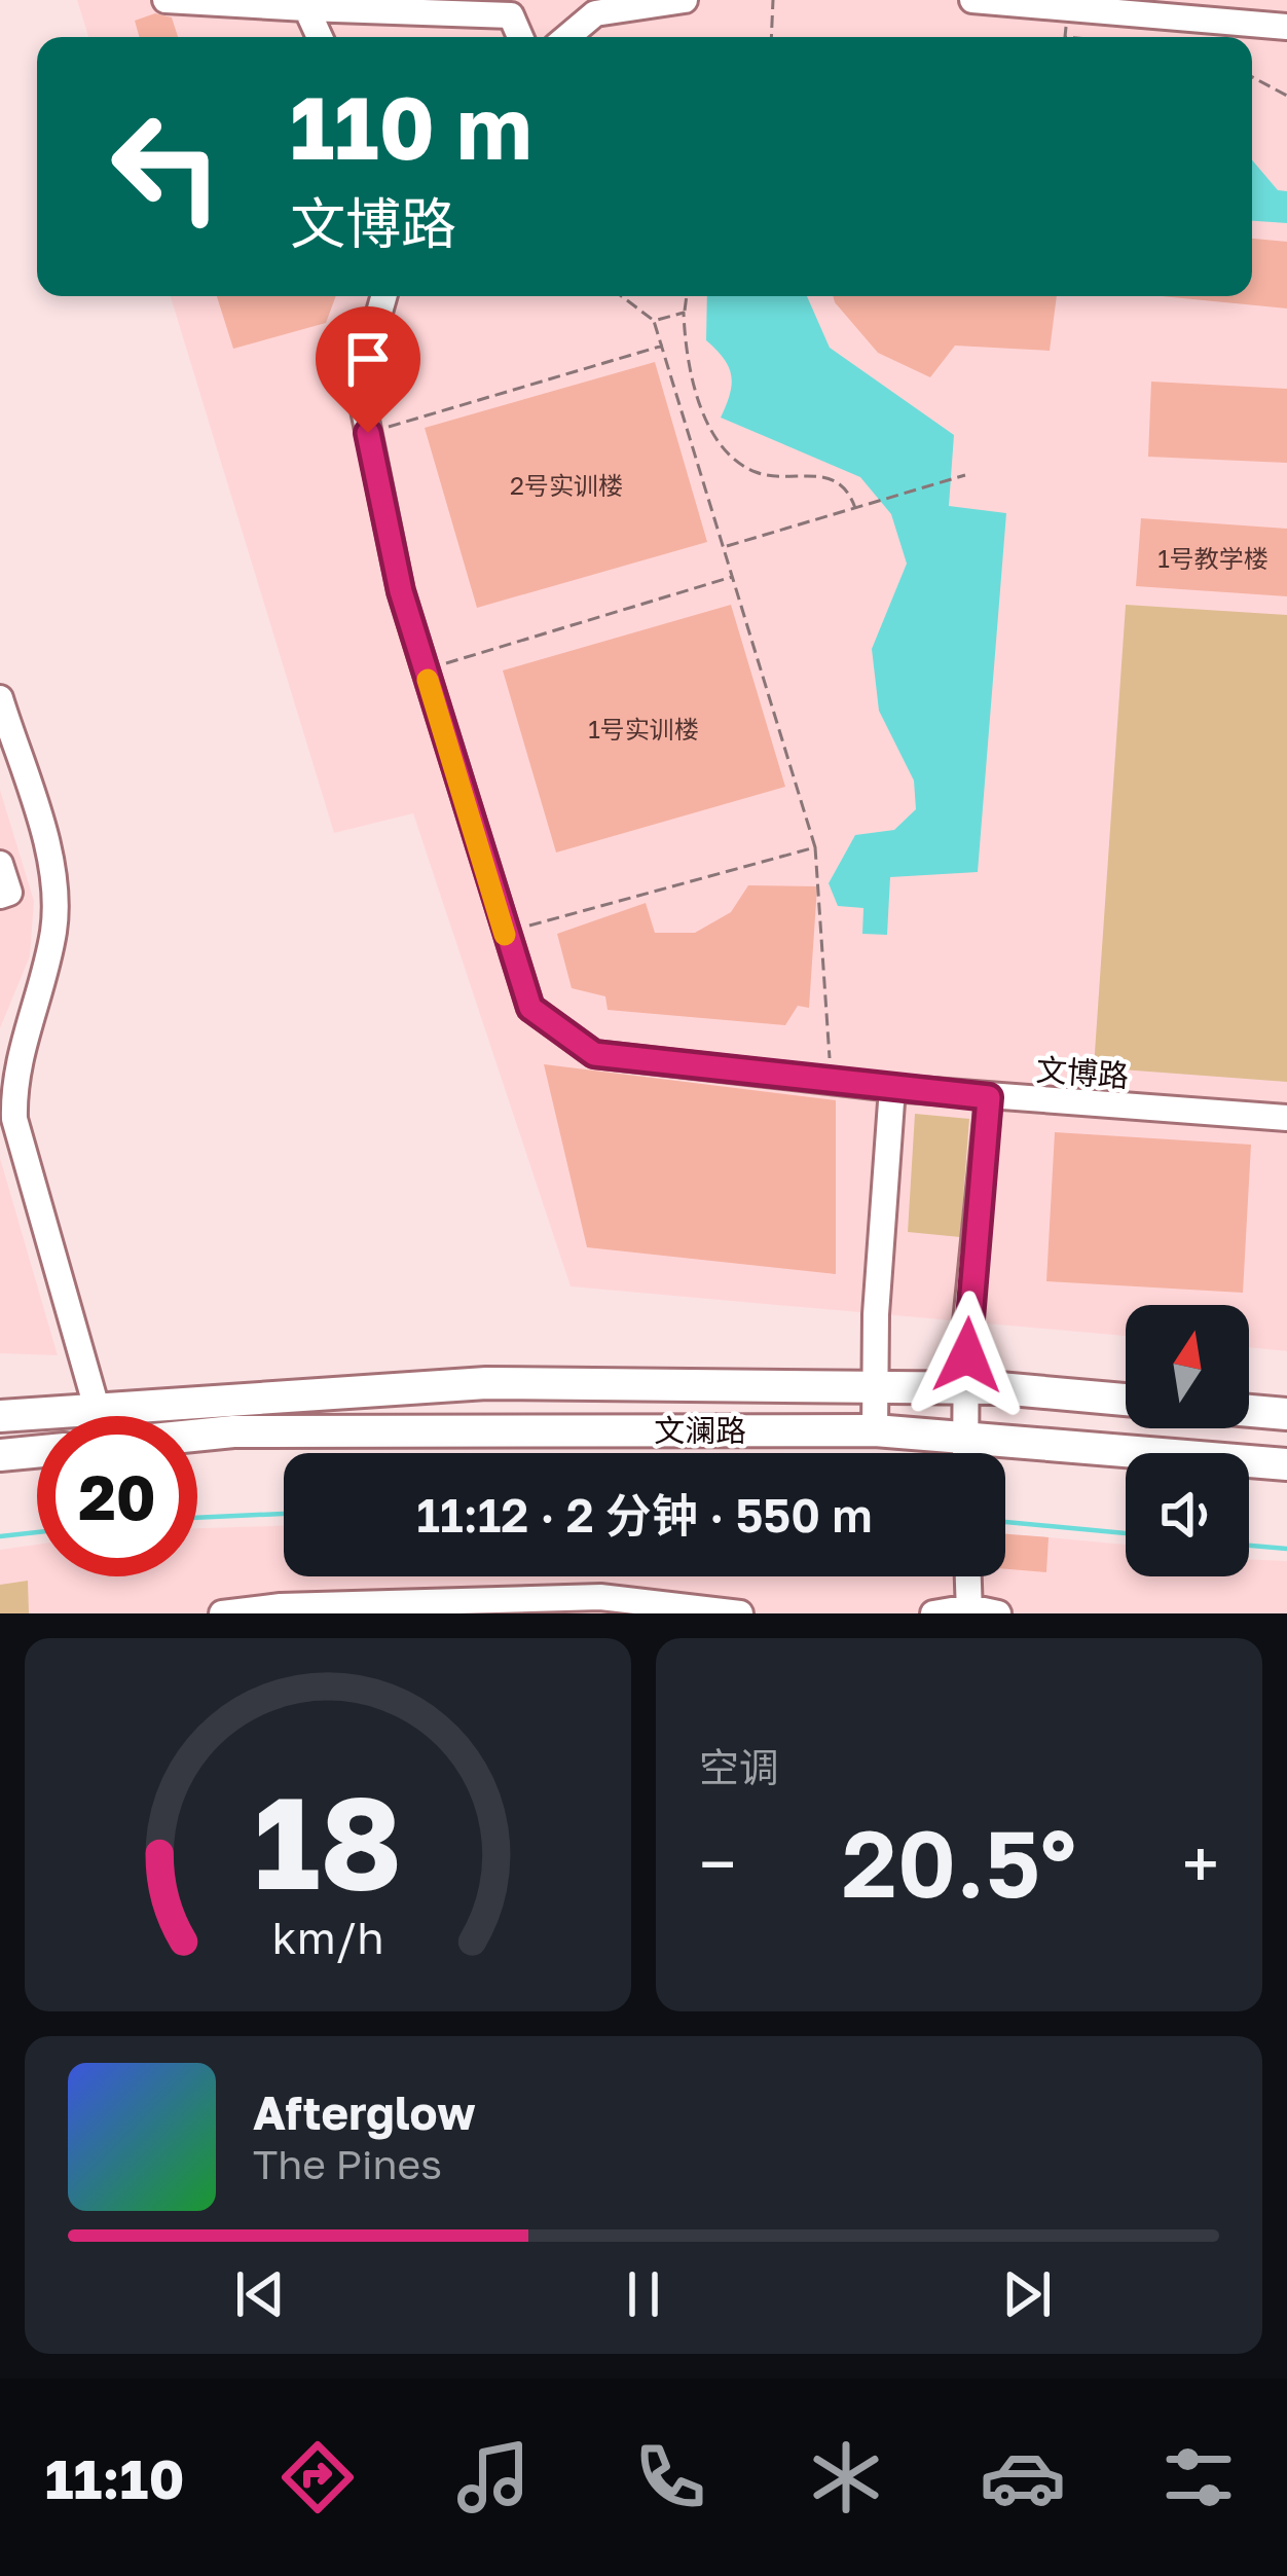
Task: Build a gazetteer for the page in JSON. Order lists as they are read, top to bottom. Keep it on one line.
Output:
{"streets":{"main road":["文澜路"],"street":["文博路"]},"house_numbers":["2号实训楼","1号教学楼","1号实训楼"],"north":"top","page":{"turn":["110 m","文博路"],"limit":"20","trip":"11:12 · 2 分钟 · 550 m","tile":"空调","heat":["−","20.5°","+"],"song":["Afterglow","The Pines"],"tabs":"11:10","gauge":["18","km/h"]}}
